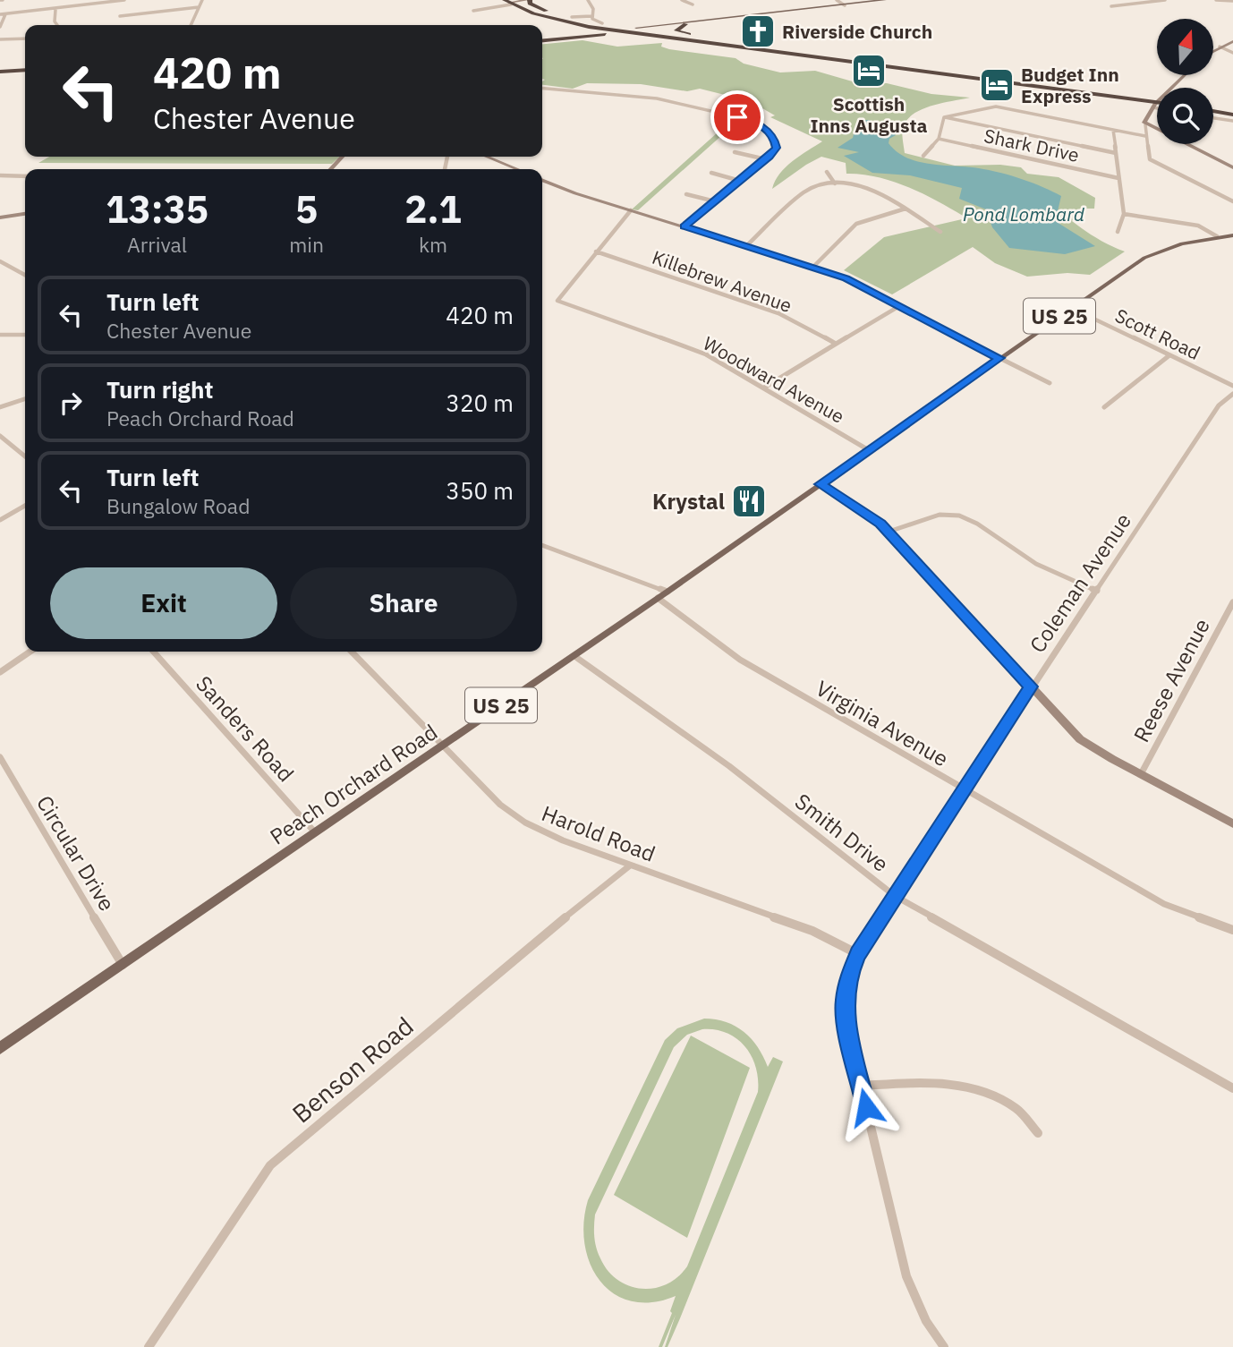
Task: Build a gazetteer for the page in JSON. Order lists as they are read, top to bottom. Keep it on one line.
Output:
{"streets":{"main road":["US 25","Peach Orchard Road"],"street":["Shark Drive","Killebrew Avenue","Scott Road","Woodward Avenue","Coleman Avenue","Reese Avenue","Virginia Avenue","Sanders Road","Smith Drive","Harold Road","Circular Drive","Benson Road"]},"crossings":[["Killebrew Avenue","Woodward Avenue"],["Scott Road","Peach Orchard Road"],["Woodward Avenue","Peach Orchard Road"],["Coleman Avenue","Virginia Avenue"],["Coleman Avenue","Smith Drive"],["Coleman Avenue","Harold Road"],["Virginia Avenue","Peach Orchard Road"],["Sanders Road","Peach Orchard Road"],["Peach Orchard Road","Smith Drive"],["Peach Orchard Road","Harold Road"],["Peach Orchard Road","Circular Drive"],["Harold Road","Benson Road"]],"water":["Pond Lombard"],"places":{"church":["Riverside Church"],"hotel":["Scottish Inns Augusta","Budget Inn Express"],"restaurant":["Krystal"]},"north":"top","page":{"turn":["420 m","Chester Avenue"],"eta":["13:35","Arrival","5","min","2.1","km"],"list":[{"name":"Turn left","note":"Chester Avenue","value":"420 m"},{"name":"Turn right","note":"Peach Orchard Road","value":"320 m"},{"name":"Turn left","note":"Bungalow Road","value":"350 m"}],"buttons":["Exit","Share"]}}
